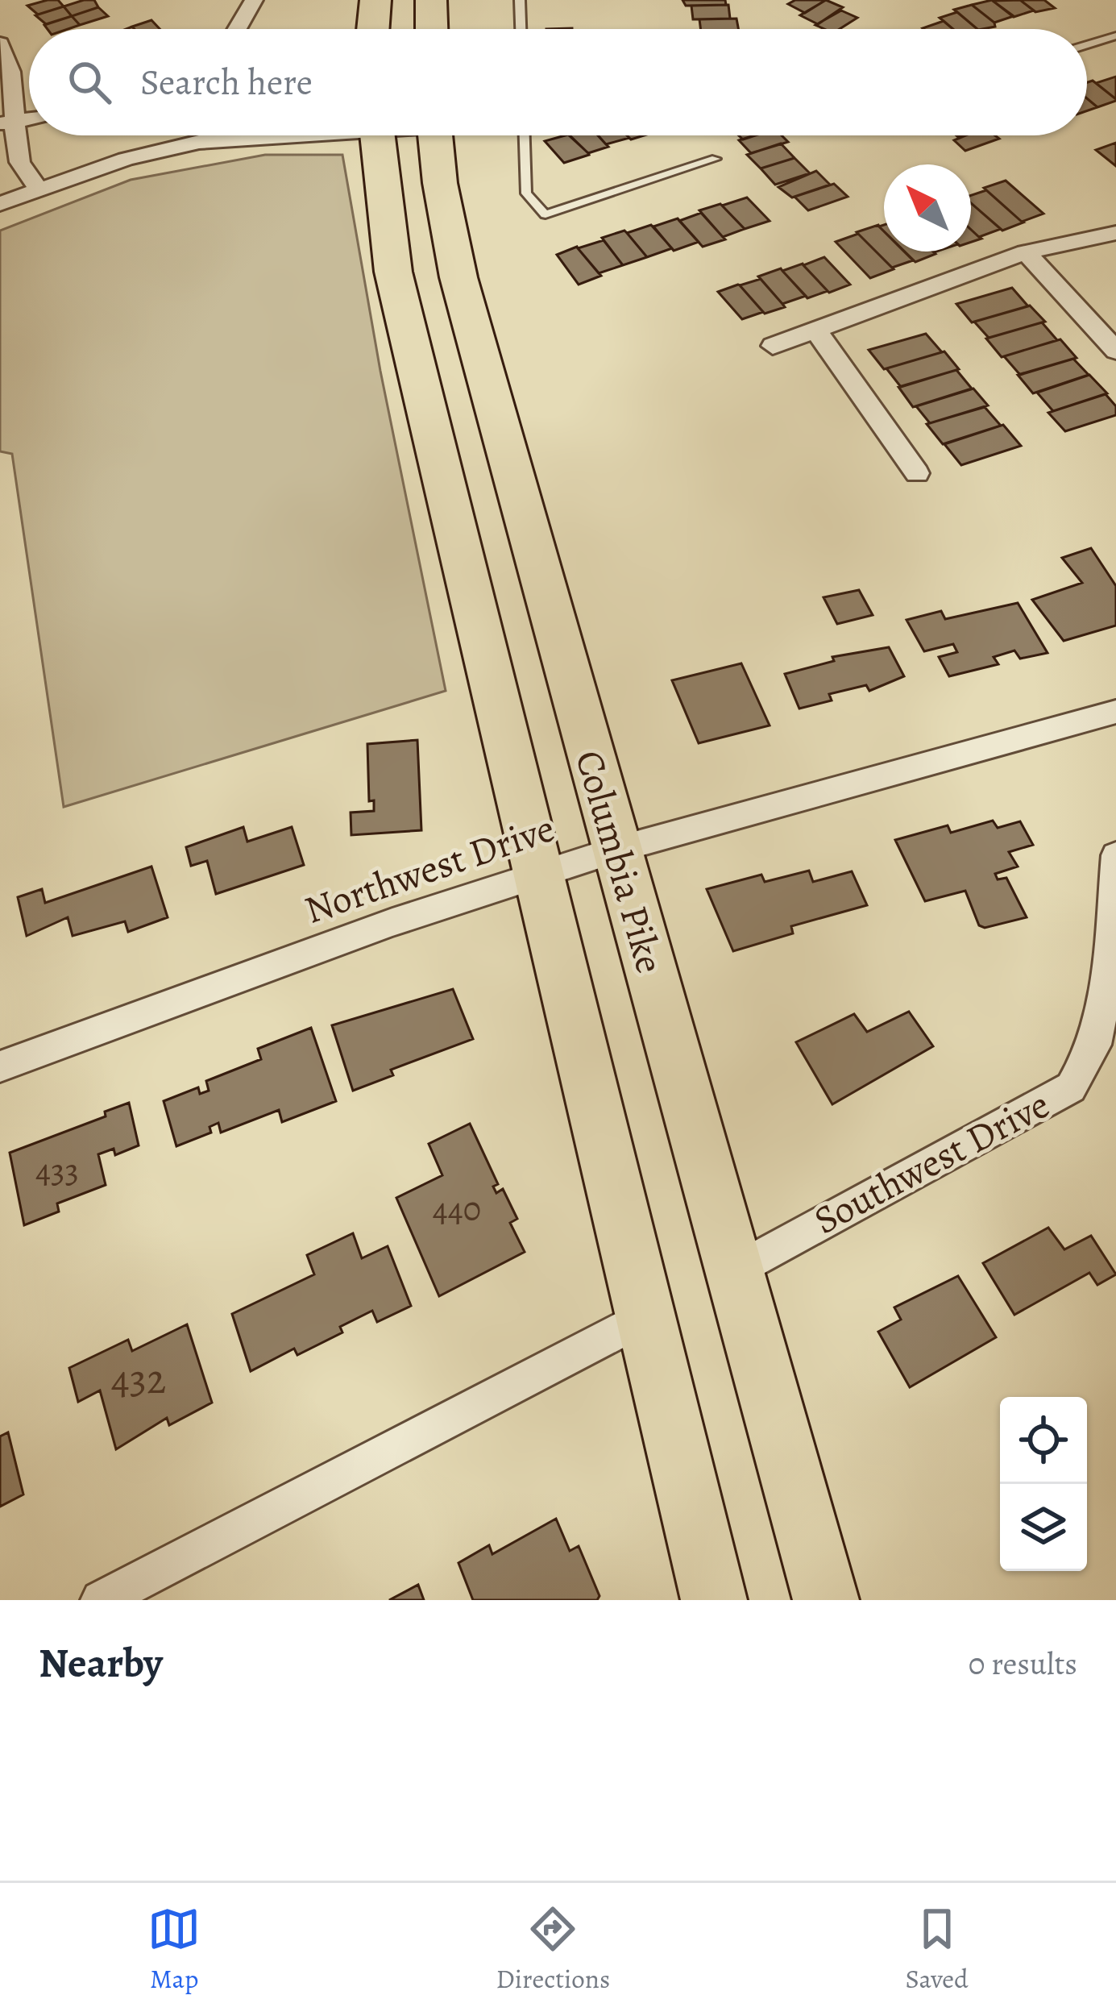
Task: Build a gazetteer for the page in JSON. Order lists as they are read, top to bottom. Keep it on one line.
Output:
{"streets":{"highway":["Columbia Pike"],"street":["Northwest Drive","Southwest Drive"]},"crossings":[["Columbia Pike","Northwest Drive"],["Columbia Pike","Southwest Drive"]],"house_numbers":["433","440","432"],"north":"top left","page":{"search":"Search here","heading":["Nearby","0 results"],"nav":["Map","Directions","Saved"]}}
